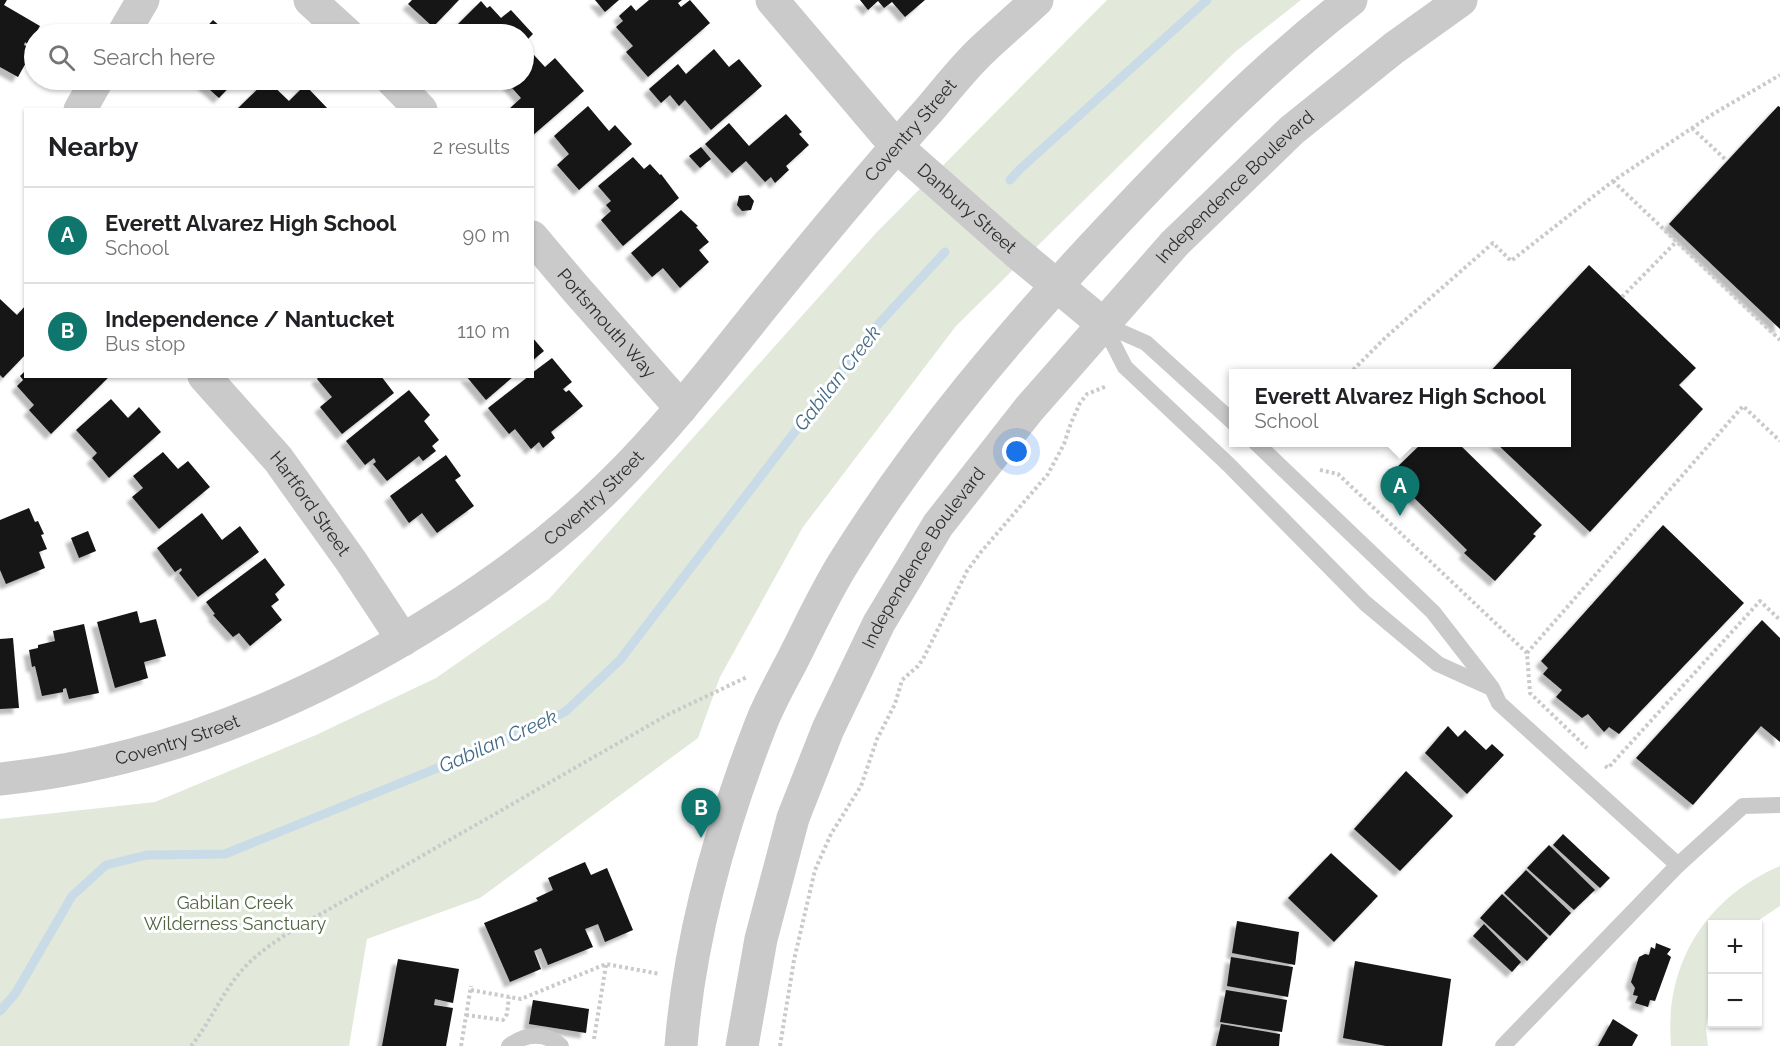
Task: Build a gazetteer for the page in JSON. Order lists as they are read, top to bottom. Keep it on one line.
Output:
{"streets":{"street":["Coventry Street","Independence Boulevard","Danbury Street","Portsmouth Way","Hartford Street"]},"crossings":[["Coventry Street","Danbury Street"],["Coventry Street","Portsmouth Way"],["Coventry Street","Hartford Street"],["Independence Boulevard","Danbury Street"]],"water":["Gabilan Creek"],"parks":["Gabilan Creek Wilderness Sanctuary"],"page":{"search":"Search here","heading":["Nearby","2 results"],"list":[{"mark":"A","name":"Everett Alvarez High School","note":"School","value":"90 m"},{"mark":"B","name":"Independence / Nantucket","note":"Bus stop","value":"110 m"}],"popup":["Everett Alvarez High School","School"],"pins":["A","B"],"map_buttons":["+","−"]}}
